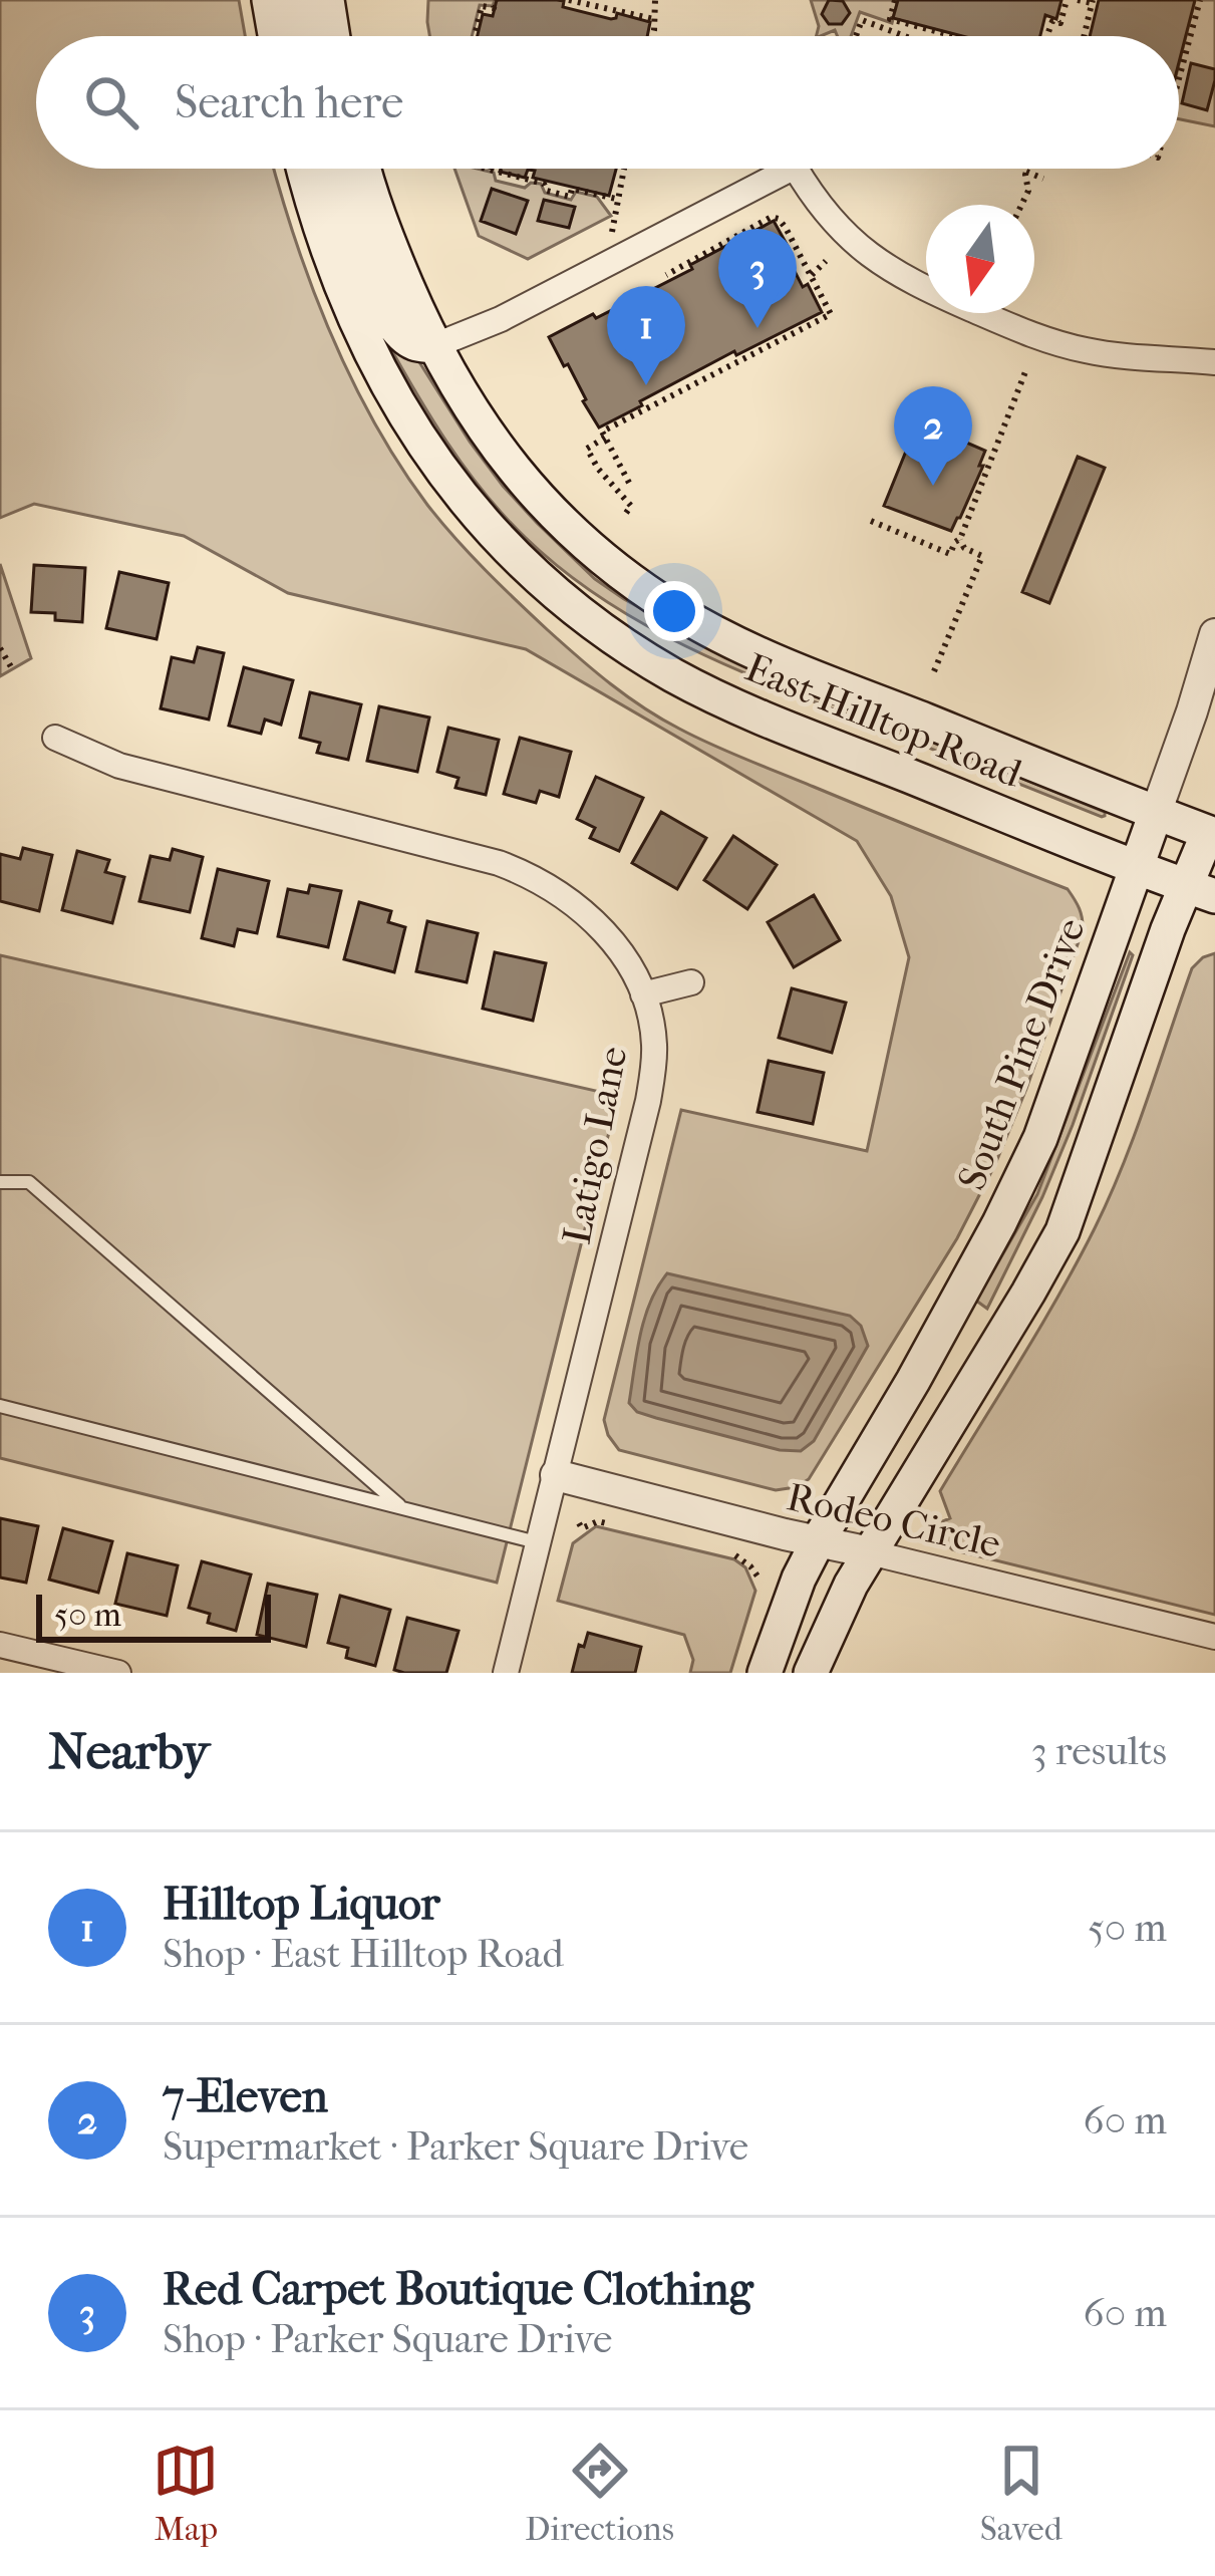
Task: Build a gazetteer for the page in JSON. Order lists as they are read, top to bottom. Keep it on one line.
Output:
{"streets":{"main road":["East Hilltop Road","South Pine Drive"],"street":["Latigo Lane","Rodeo Circle"]},"crossings":[["East Hilltop Road","South Pine Drive"],["South Pine Drive","Rodeo Circle"],["Latigo Lane","Rodeo Circle"]],"scale_bar":"50 m","north":"bottom","page":{"search":"Search here","pins":["3","1","2"],"scale":"50 m","heading":["Nearby","3 results"],"list":[{"mark":"1","name":"Hilltop Liquor","note":"Shop · East Hilltop Road","value":"50 m"},{"mark":"2","name":"7-Eleven","note":"Supermarket · Parker Square Drive","value":"60 m"},{"mark":"3","name":"Red Carpet Boutique Clothing","note":"Shop · Parker Square Drive","value":"60 m"}],"nav":["Map","Directions","Saved"]}}
